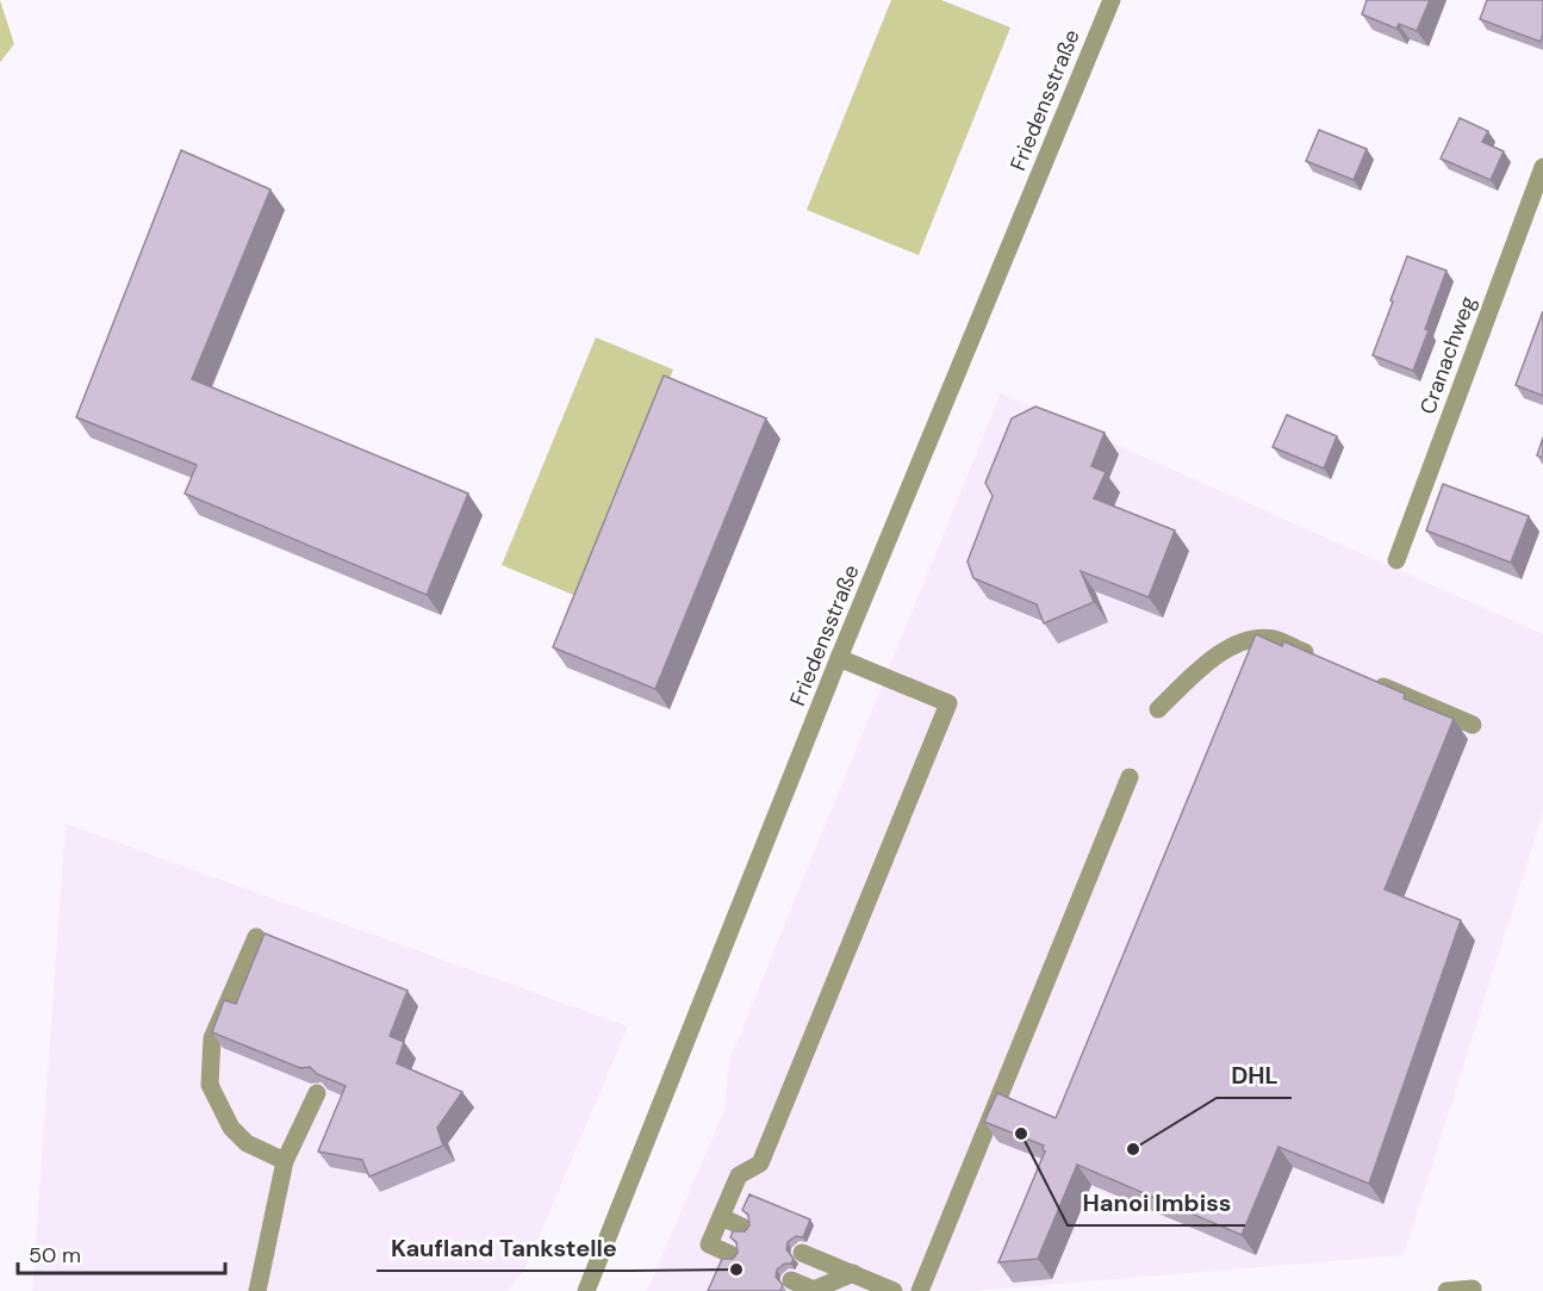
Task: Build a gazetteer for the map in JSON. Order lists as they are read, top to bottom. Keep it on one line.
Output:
{"streets":{"street":["Friedensstraße","Cranachweg"]},"places":["Hanoi Imbiss","DHL","Kaufland Tankstelle"],"scale_bar":"50 m"}
